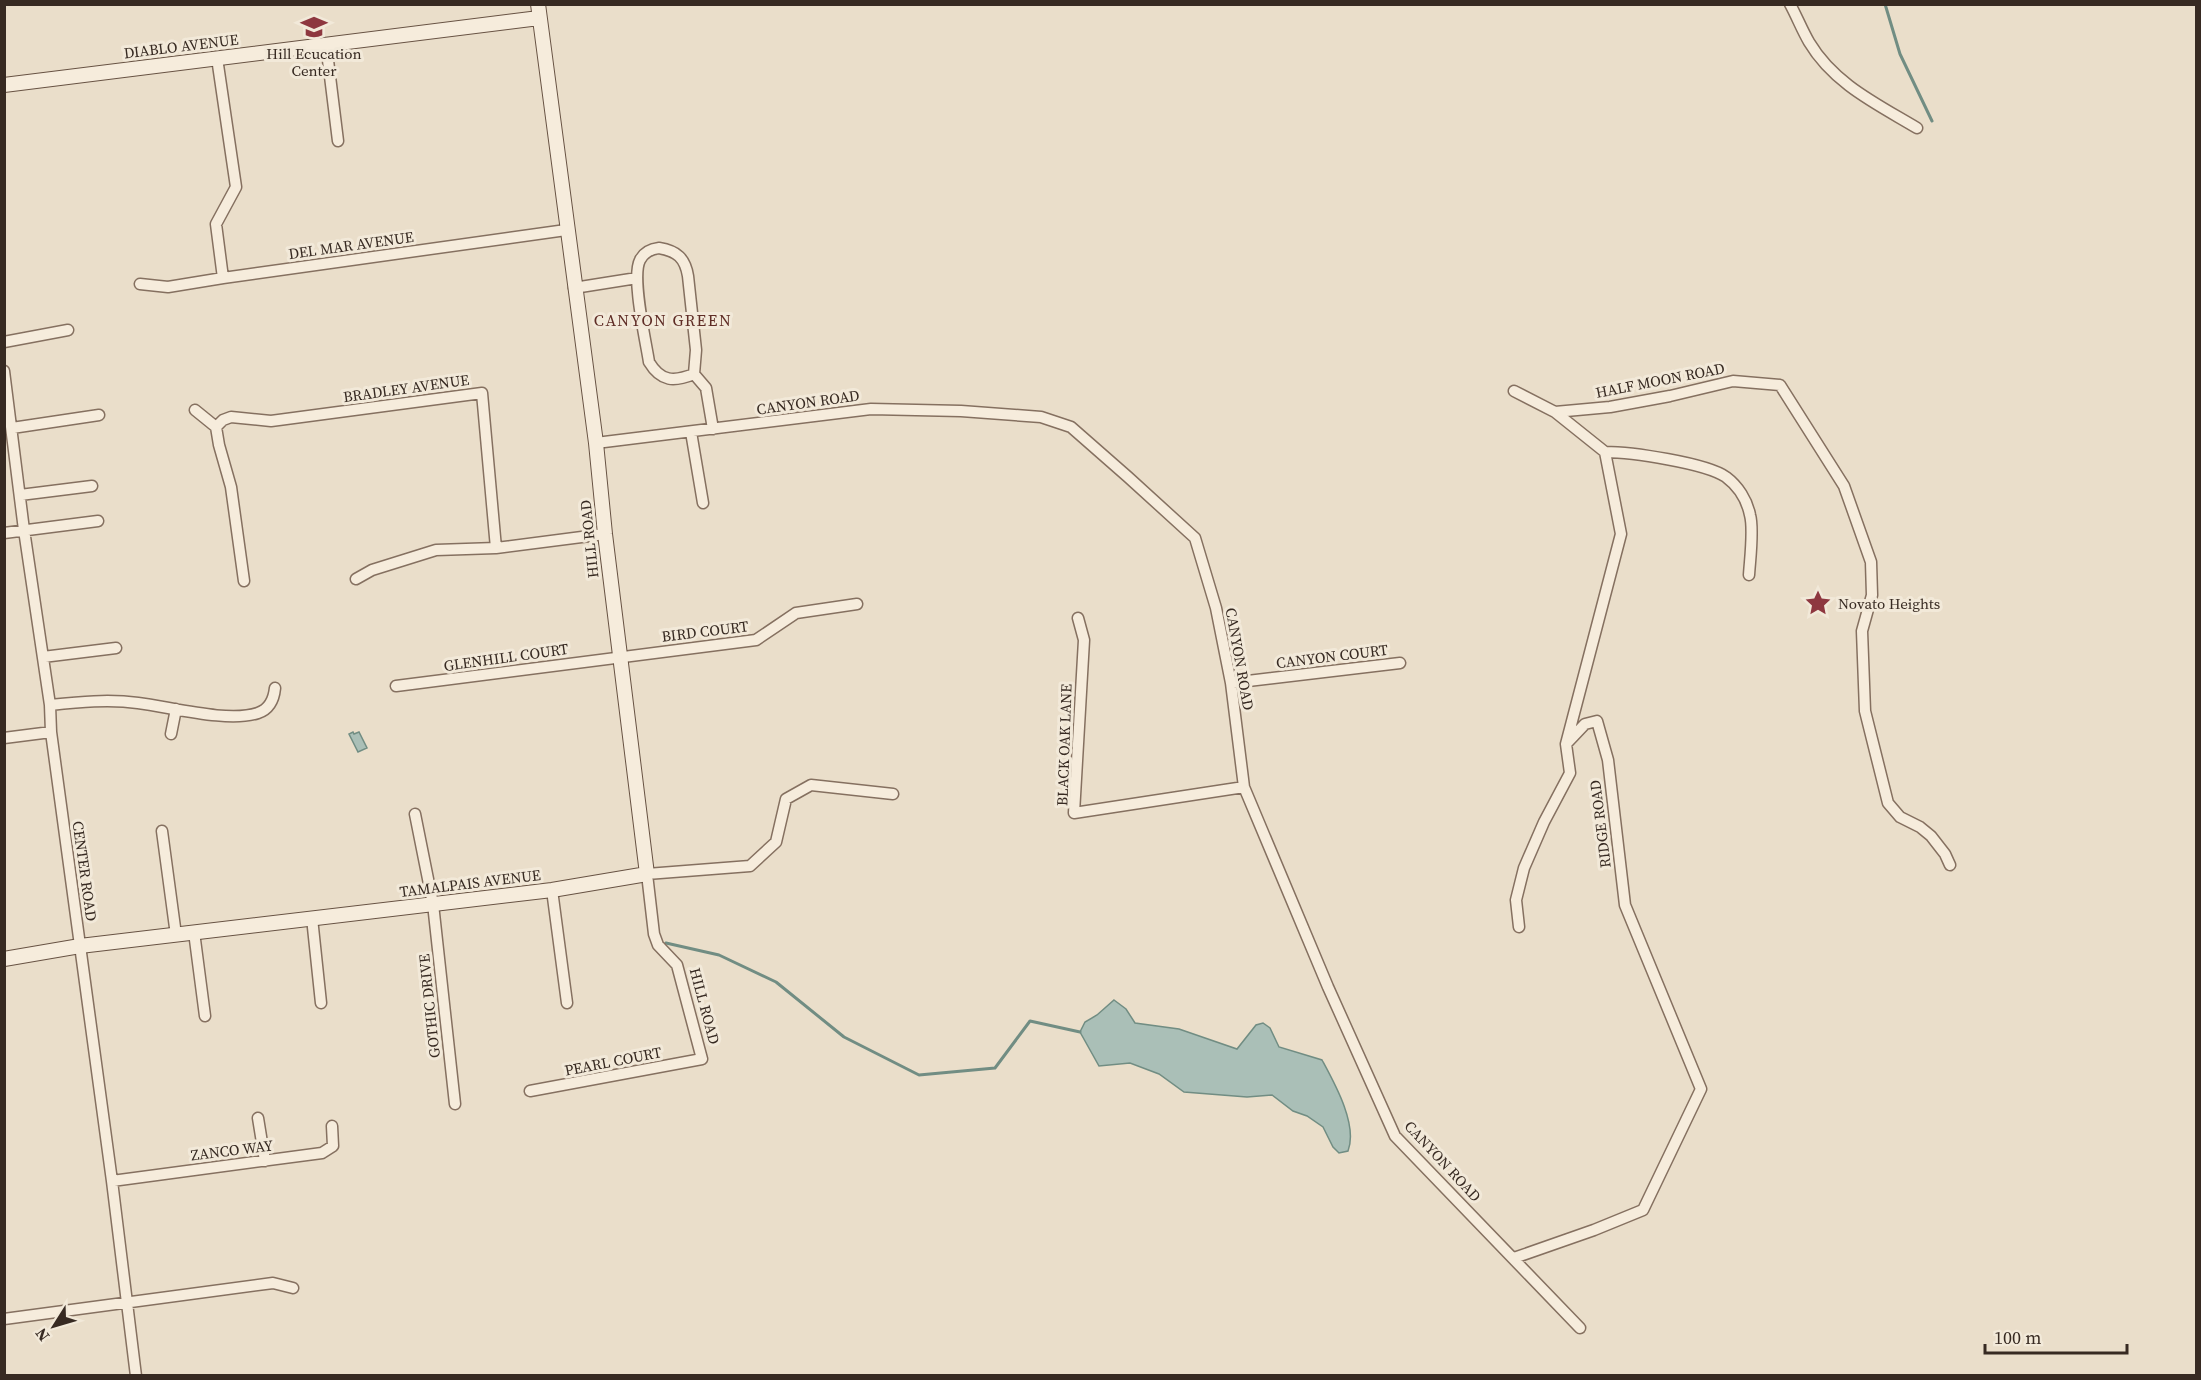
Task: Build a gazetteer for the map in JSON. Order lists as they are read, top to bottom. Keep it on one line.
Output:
{"streets":{"street":["DIABLO AVENUE","DEL MAR AVENUE","HALF MOON ROAD","BRADLEY AVENUE","CANYON ROAD","HILL ROAD","BIRD COURT","CANYON COURT","GLENHILL COURT","BLACK OAK LANE","RIDGE ROAD","CENTER ROAD","TAMALPAIS AVENUE","GOTHIC DRIVE","PEARL COURT","ZANCO WAY"]},"crossings":[["DIABLO AVENUE","HILL ROAD"],["DEL MAR AVENUE","HILL ROAD"],["CANYON ROAD","HILL ROAD"],["CANYON ROAD","CANYON COURT"],["CANYON ROAD","BLACK OAK LANE"],["CANYON ROAD","RIDGE ROAD"],["HILL ROAD","BIRD COURT"],["HILL ROAD","GLENHILL COURT"],["HILL ROAD","TAMALPAIS AVENUE"],["HILL ROAD","PEARL COURT"],["BIRD COURT","GLENHILL COURT"],["CENTER ROAD","TAMALPAIS AVENUE"],["CENTER ROAD","ZANCO WAY"],["TAMALPAIS AVENUE","GOTHIC DRIVE"]],"districts":["CANYON GREEN"],"places":{"school or university":["Hill Ecucation Center"],"place":["Novato Heights"]},"scale_bar":"100 m","north":"bottom left"}
